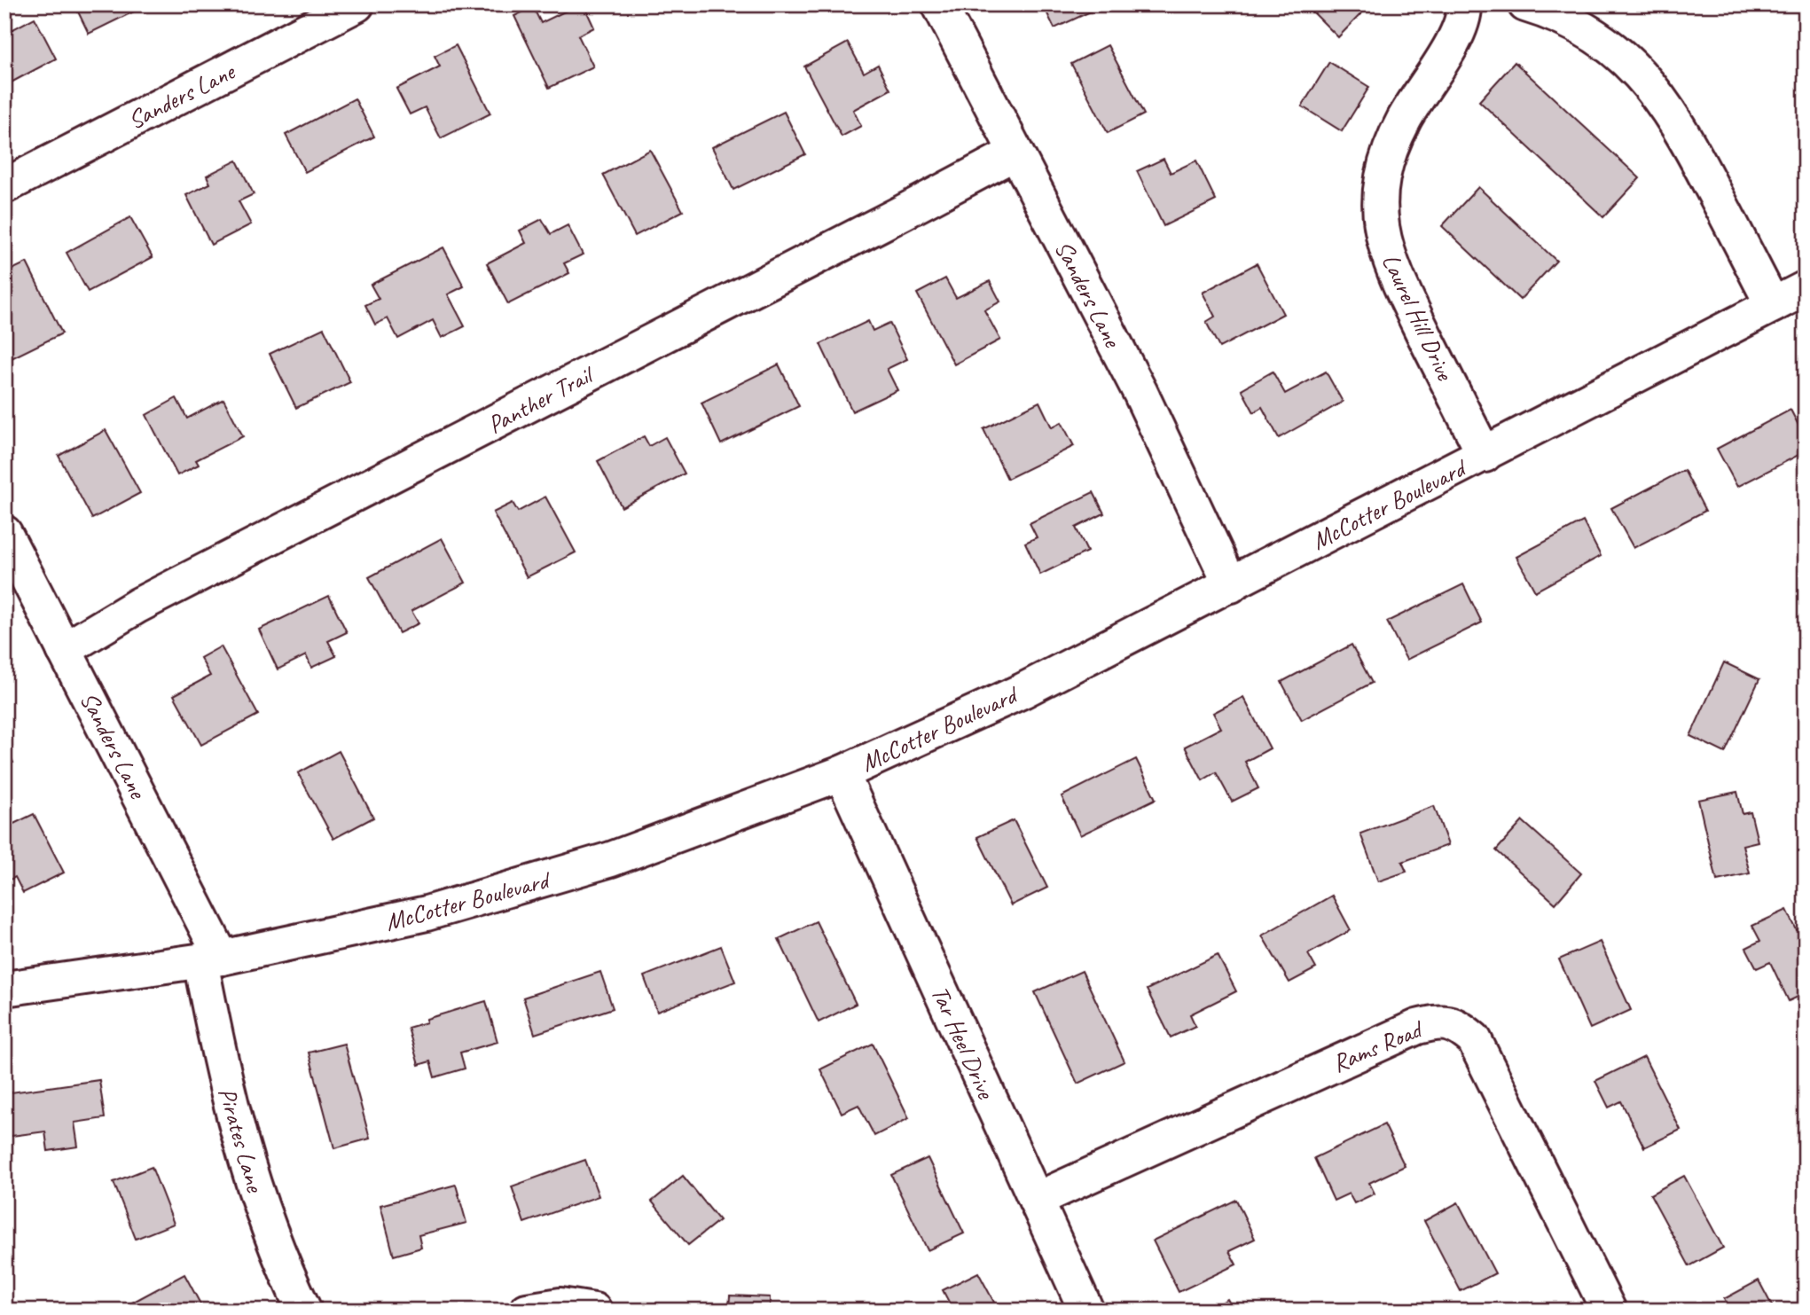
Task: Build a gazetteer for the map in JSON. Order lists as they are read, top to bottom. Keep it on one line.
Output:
{"streets":{"street":["Sanders Lane","Laurel Hill Drive","Panther Trail","McCotter Boulevard","Tar Heel Drive","Rams Road","Pirates Lane"]},"crossings":[["Sanders Lane","Panther Trail"],["Sanders Lane","McCotter Boulevard"],["Sanders Lane","Pirates Lane"],["Laurel Hill Drive","McCotter Boulevard"],["McCotter Boulevard","Tar Heel Drive"],["McCotter Boulevard","Pirates Lane"],["Tar Heel Drive","Rams Road"]]}
